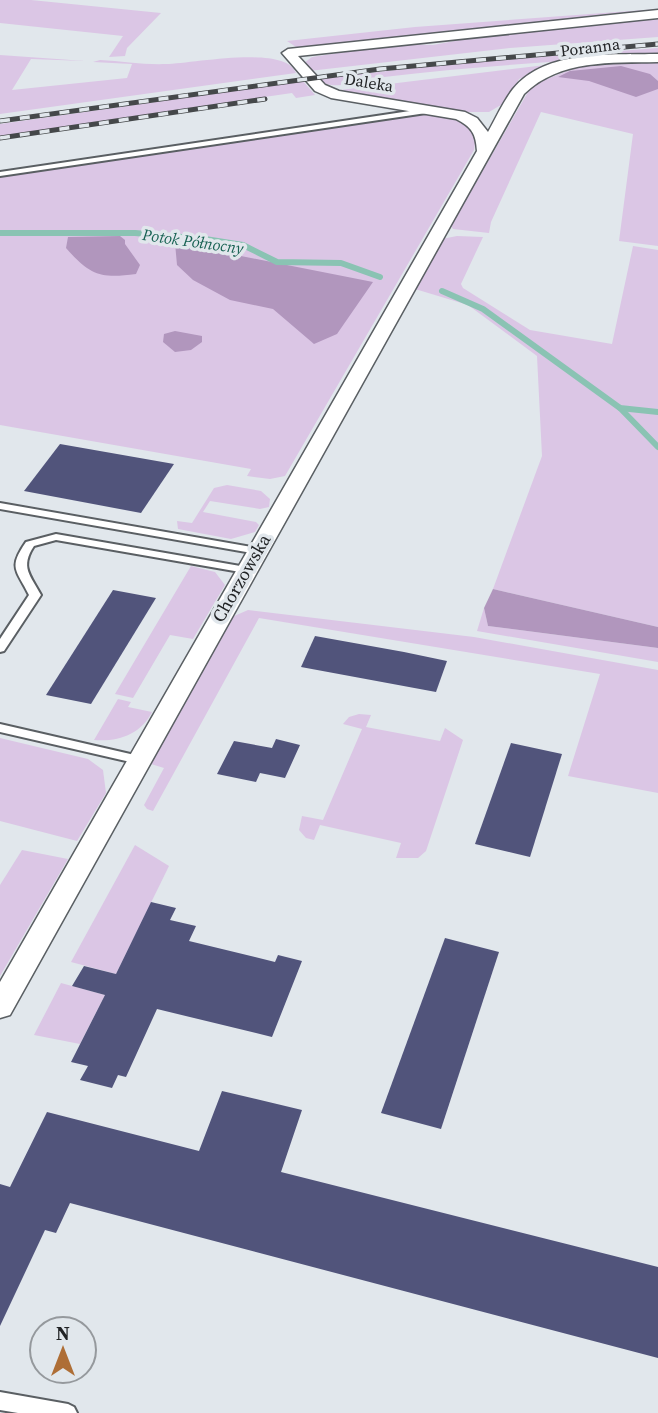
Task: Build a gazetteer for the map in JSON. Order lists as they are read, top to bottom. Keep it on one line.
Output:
{"streets":{"street":["Poranna","Daleka","Chorzowska"]},"crossings":[["Poranna","Daleka"],["Poranna","Chorzowska"]],"water":["Potok Północny"],"north":"top"}
